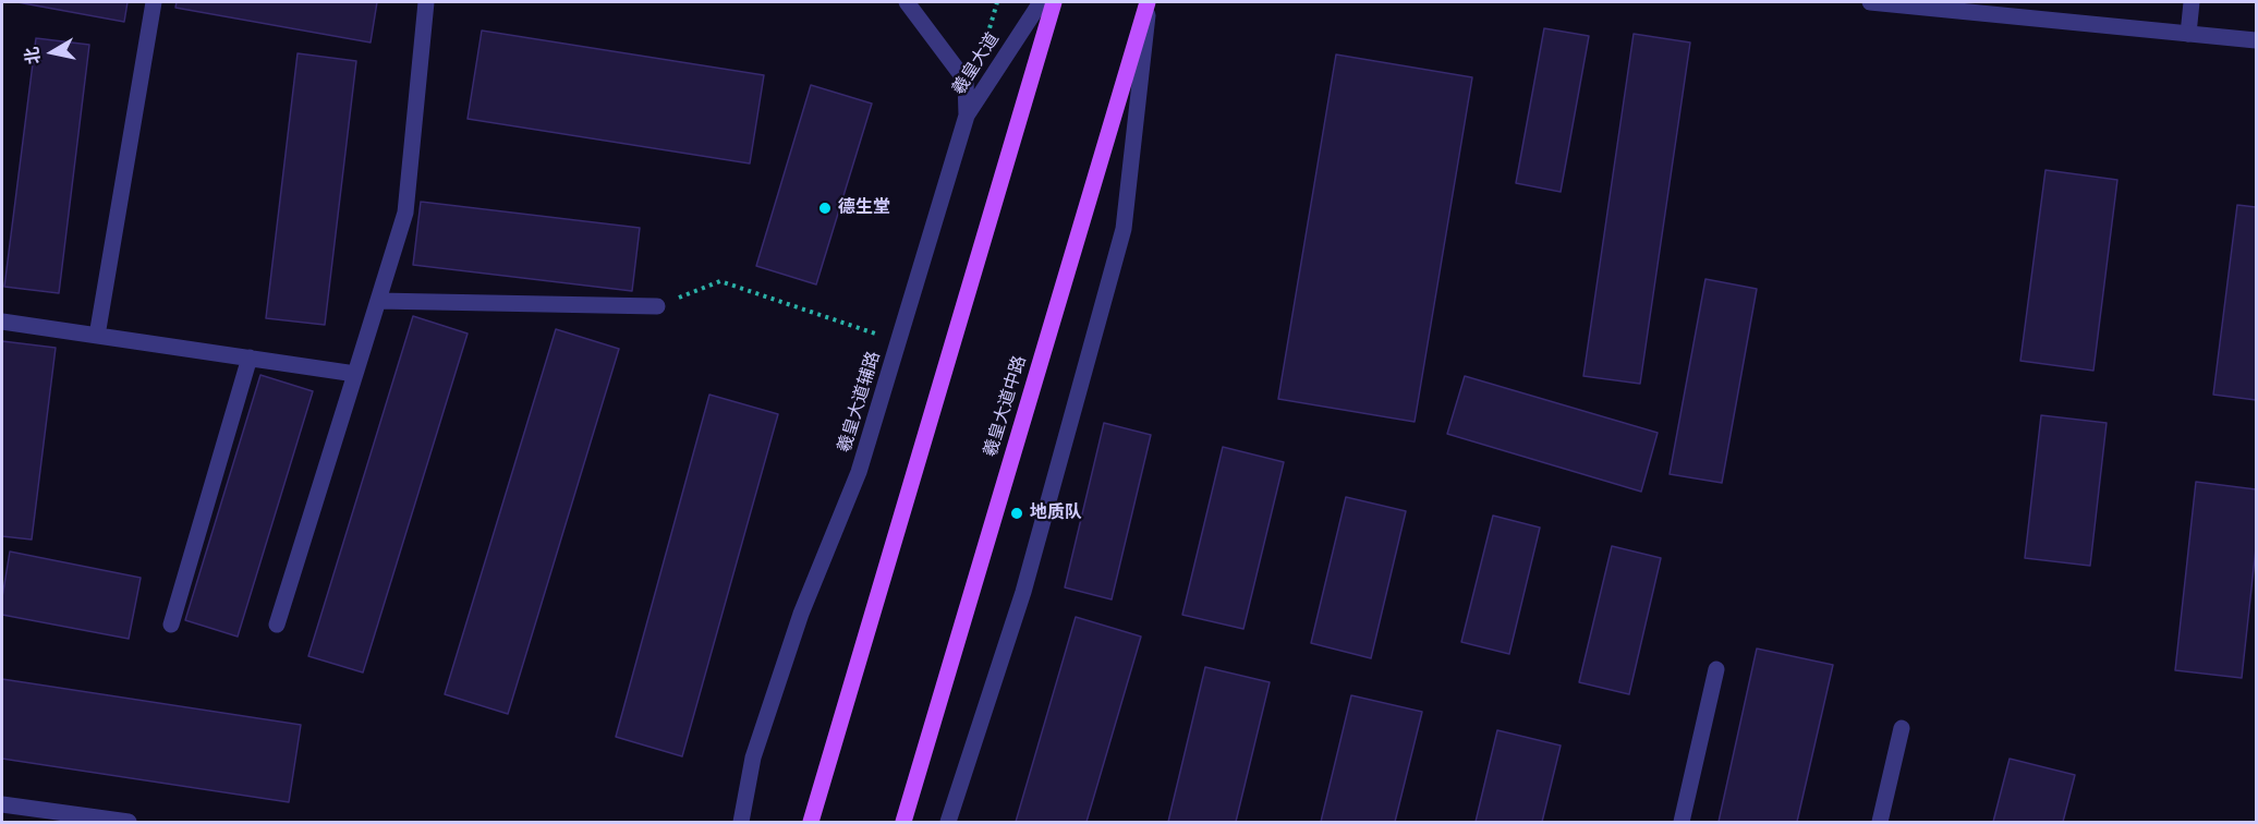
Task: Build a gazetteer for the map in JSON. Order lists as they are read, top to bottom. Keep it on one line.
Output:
{"streets":{"main road":["羲皇大道中路"],"street":["羲皇大道","羲皇大道辅路"]},"crossings":[["羲皇大道","羲皇大道辅路"]],"places":["德生堂","地质队"],"north":"left"}
